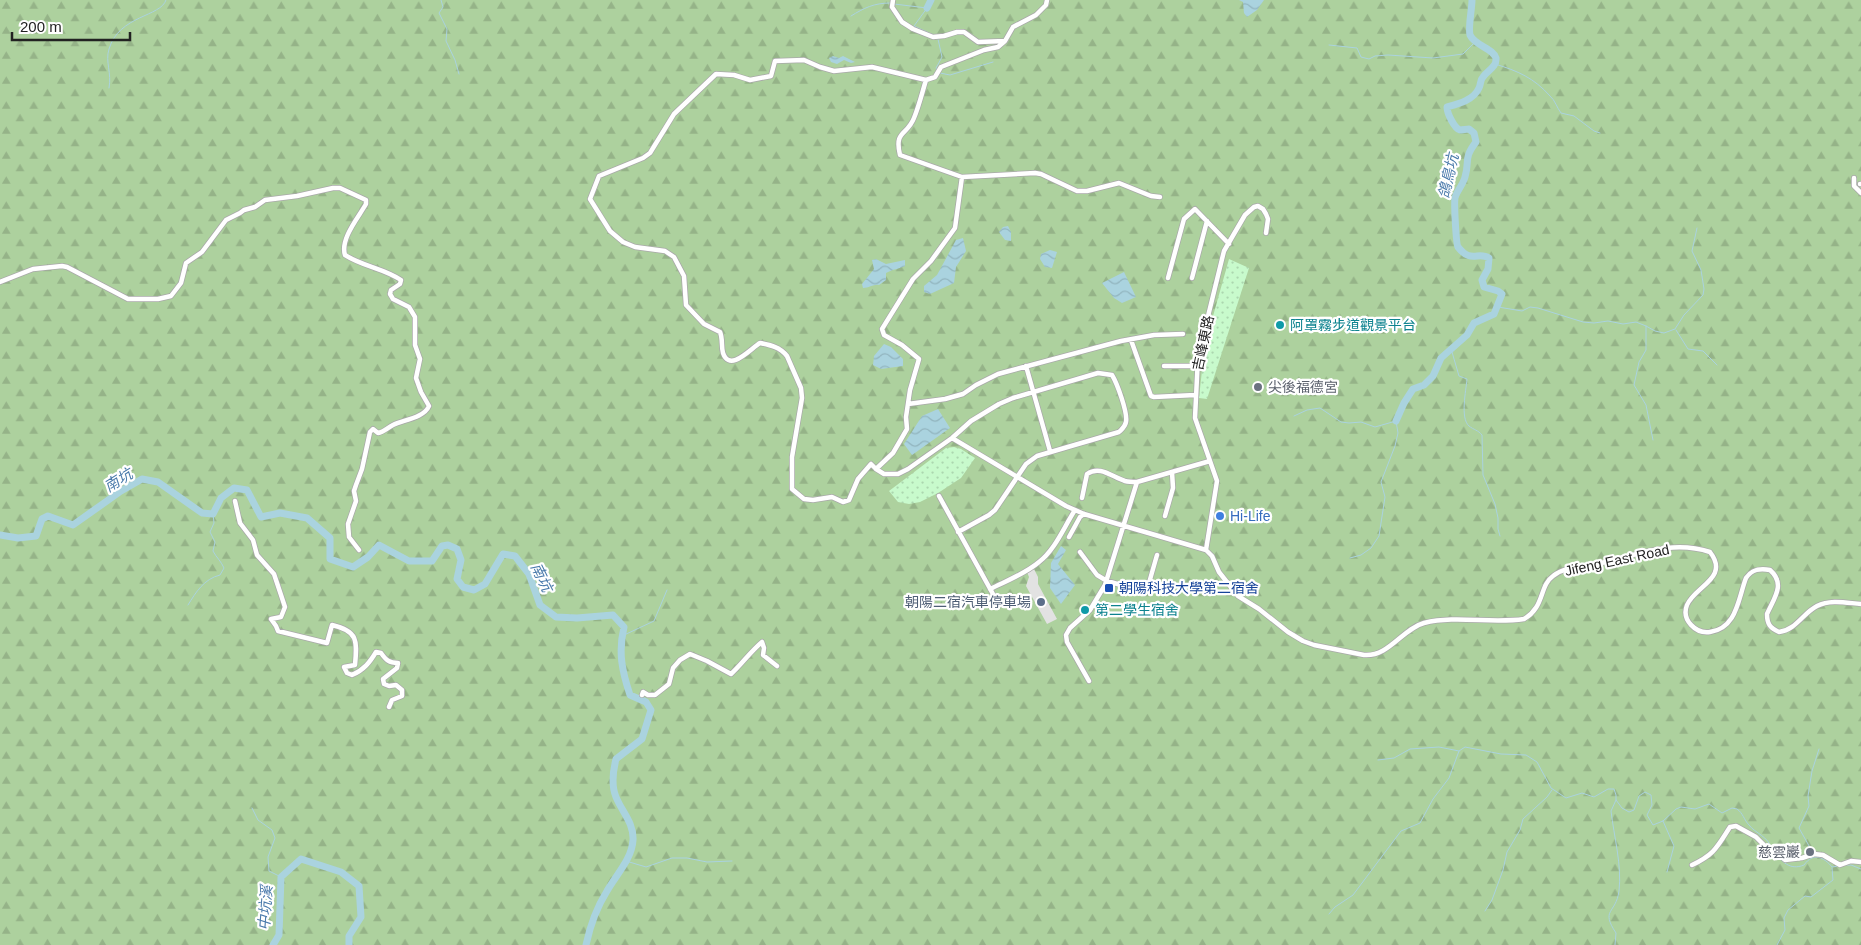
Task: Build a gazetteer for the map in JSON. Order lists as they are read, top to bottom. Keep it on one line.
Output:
{"streets":{"street":["吉峰東路"]},"water":["鴿鳥坑","南坑","中坑溪"],"places":{"other":["阿罩霧步道觀景平台","尖後福德宮","Hi-Life","朝陽二宿汽車停車場","第二學生宿舍","慈雲巖"],"transit":["朝陽科技大學第二宿舍"]},"scale_bar":"200 m"}
